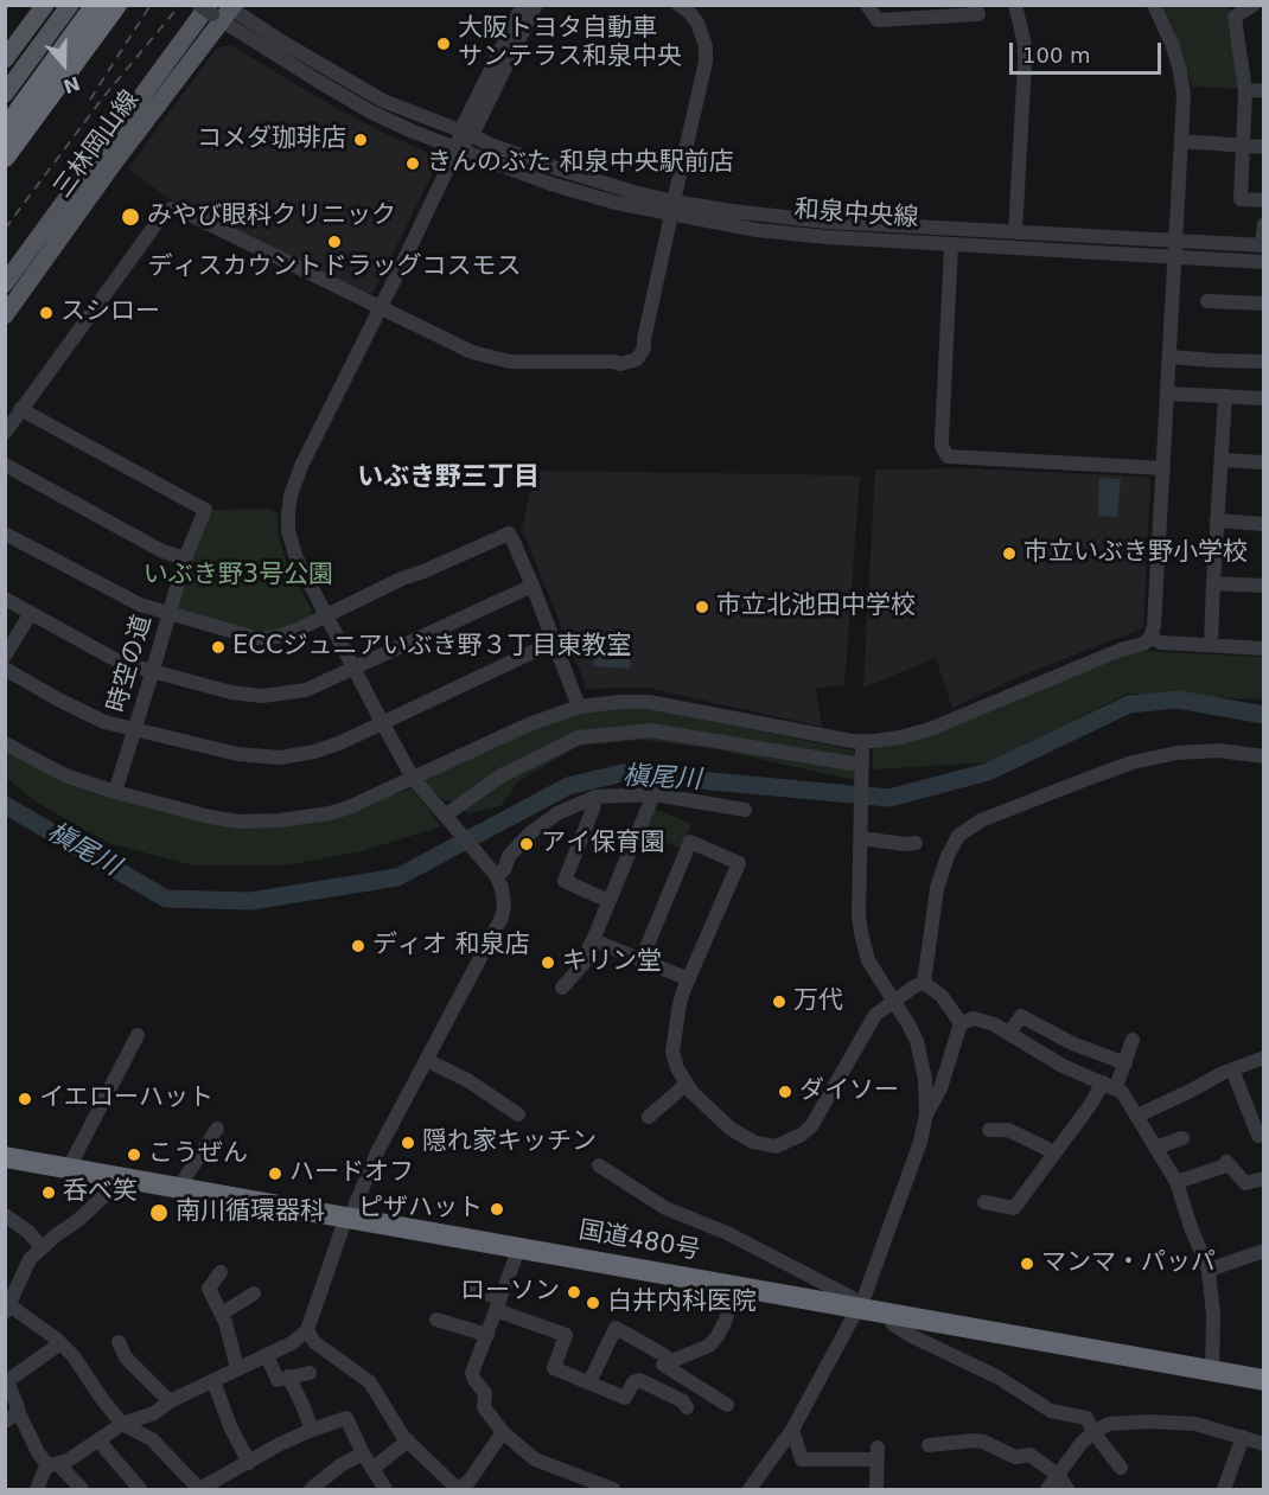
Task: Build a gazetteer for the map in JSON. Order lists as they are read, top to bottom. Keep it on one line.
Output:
{"streets":{"highway":["国道480号"],"main road":["三林岡山線"],"street":["和泉中央線","時空の道"]},"crossings":[["三林岡山線","和泉中央線"]],"districts":["いぶき野三丁目"],"water":["槇尾川"],"parks":["いぶき野3号公園"],"places":["大阪トヨタ自動車 サンテラス和泉中央","コメダ珈琲店","きんのぶた 和泉中央駅前店","みやび眼科クリニック","ディスカウントドラッグコスモス","スシロー","市立いぶき野小学校","市立北池田中学校","ECCジュニアいぶき野３丁目東教室","アイ保育園","ディオ 和泉店","キリン堂","万代","ダイソー","イエローハット","隠れ家キッチン","こうぜん","ハードオフ","呑べ笑","ピザハット","南川循環器科","マンマ・パッパ","ローソン","白井内科医院"],"scale_bar":"100 m","north":"bottom"}
